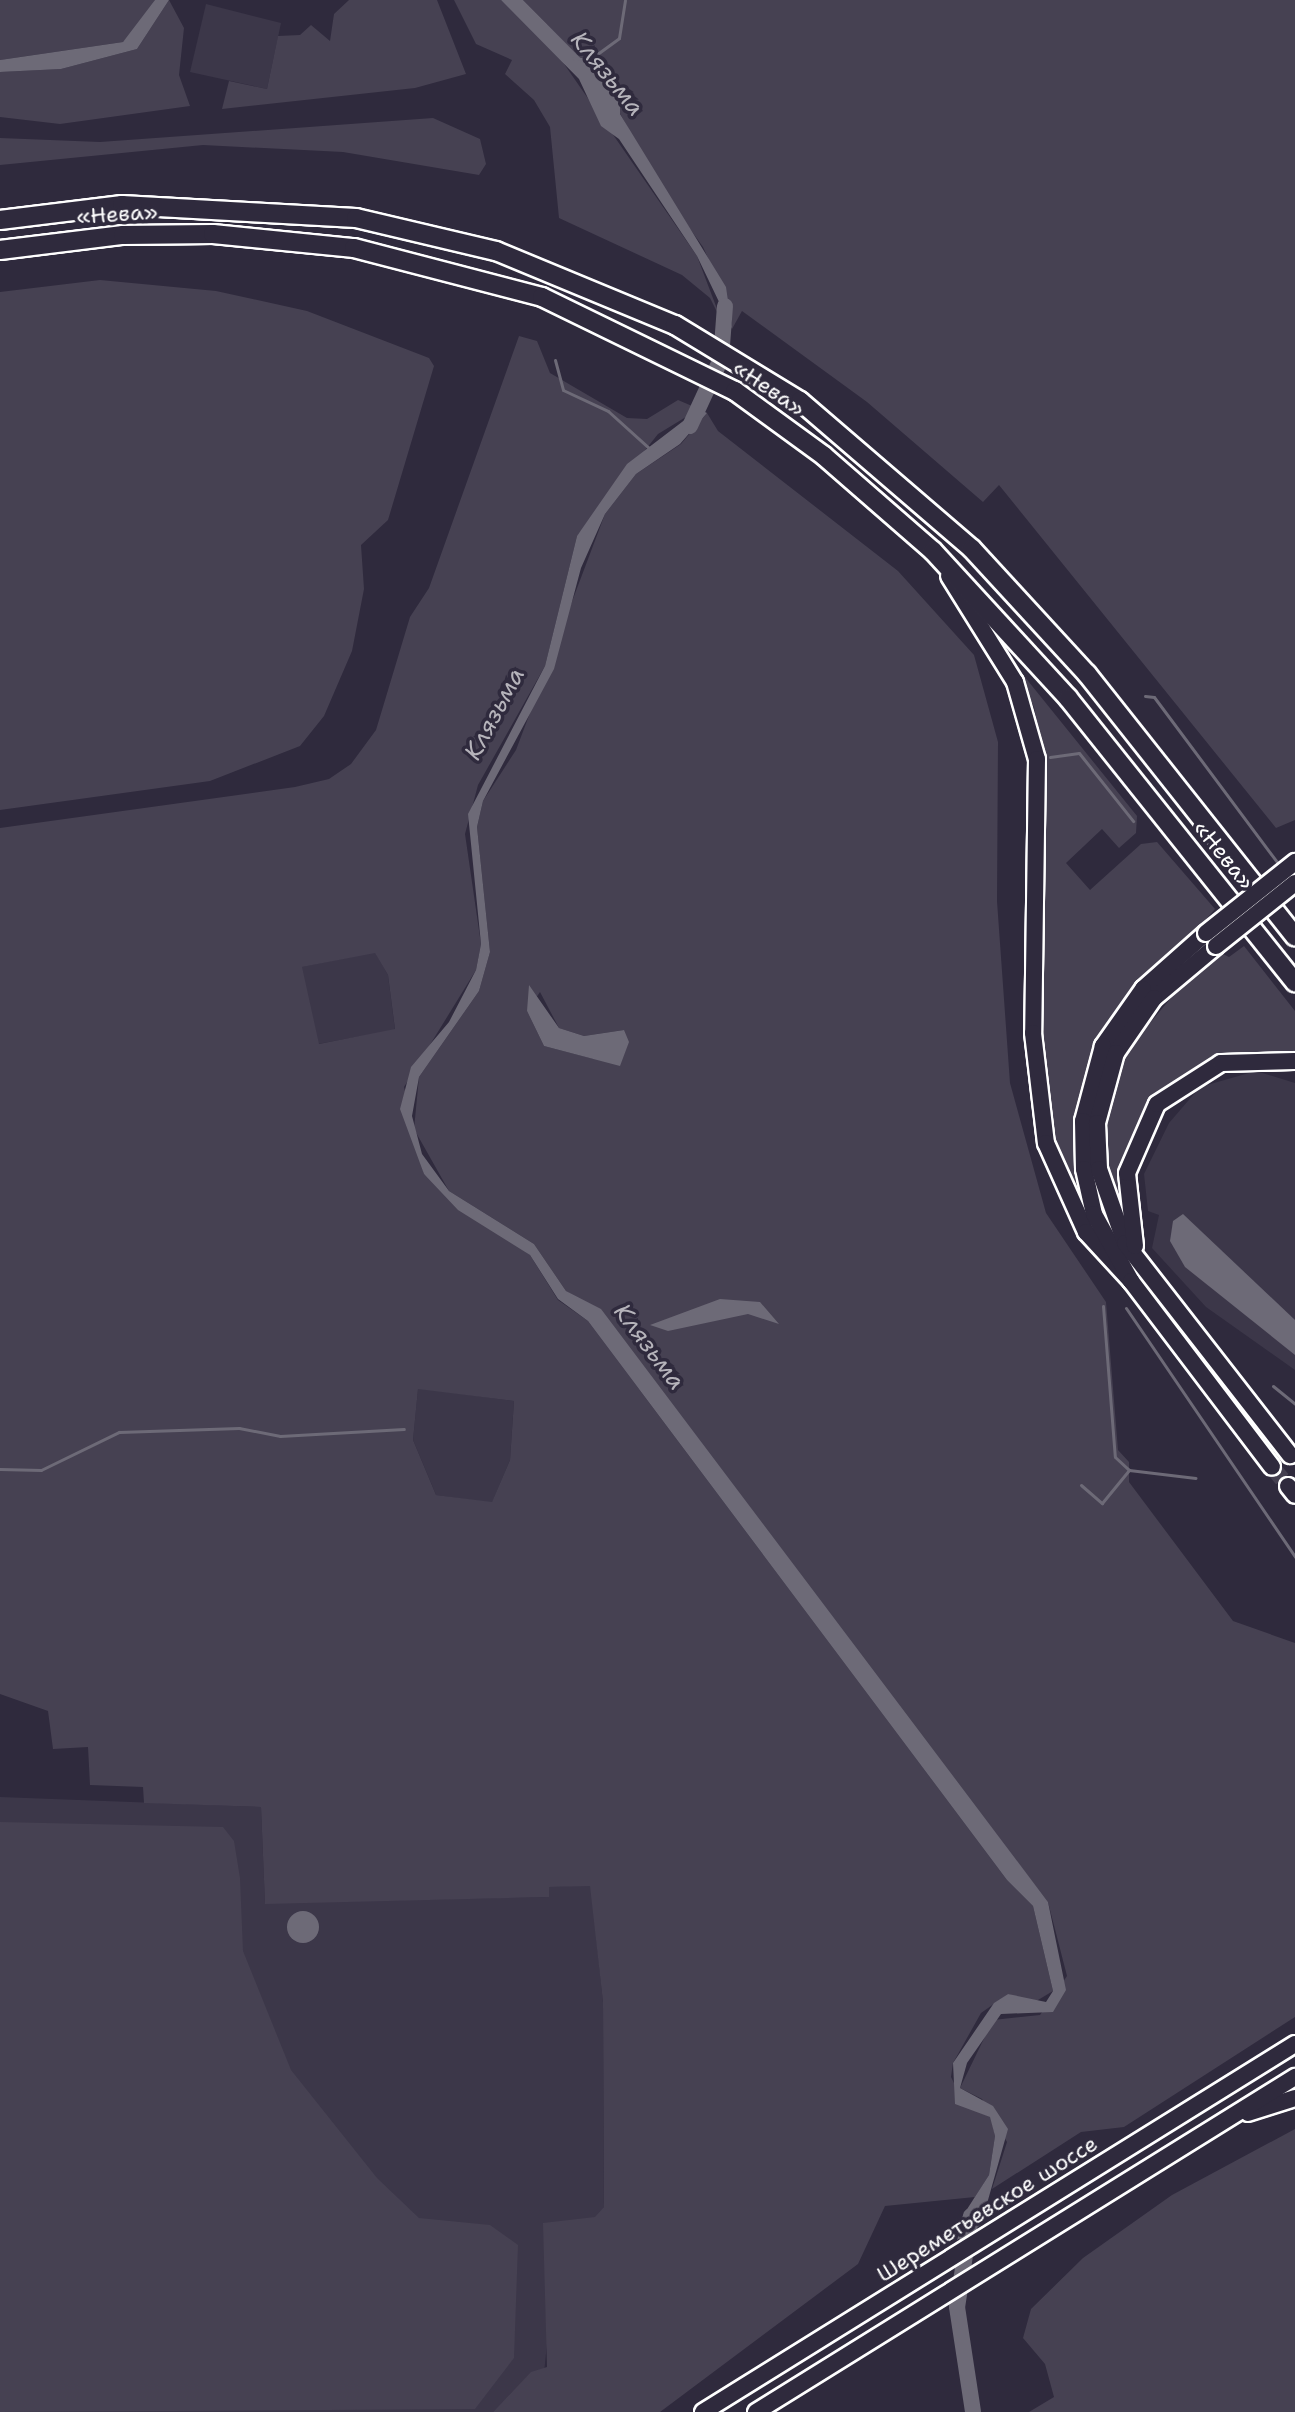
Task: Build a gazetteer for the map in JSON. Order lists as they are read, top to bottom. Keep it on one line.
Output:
{"streets":{"highway":["«Нева»"],"main road":["Шереметьевское шоссе"]},"water":["Клязьма"]}
